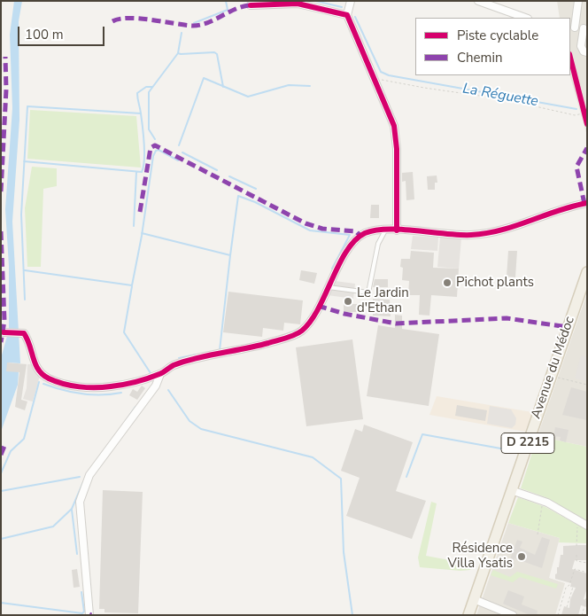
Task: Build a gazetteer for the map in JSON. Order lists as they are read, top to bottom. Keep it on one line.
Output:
{"streets":{"main road":["Avenue du Médoc","D 2215"]},"water":["La Réguette"],"places":["Pichot plants","Le Jardin d'Ethan","Résidence Villa Ysatis"],"legend":["Piste cyclable","Chemin"],"scale_bar":"100 m"}
